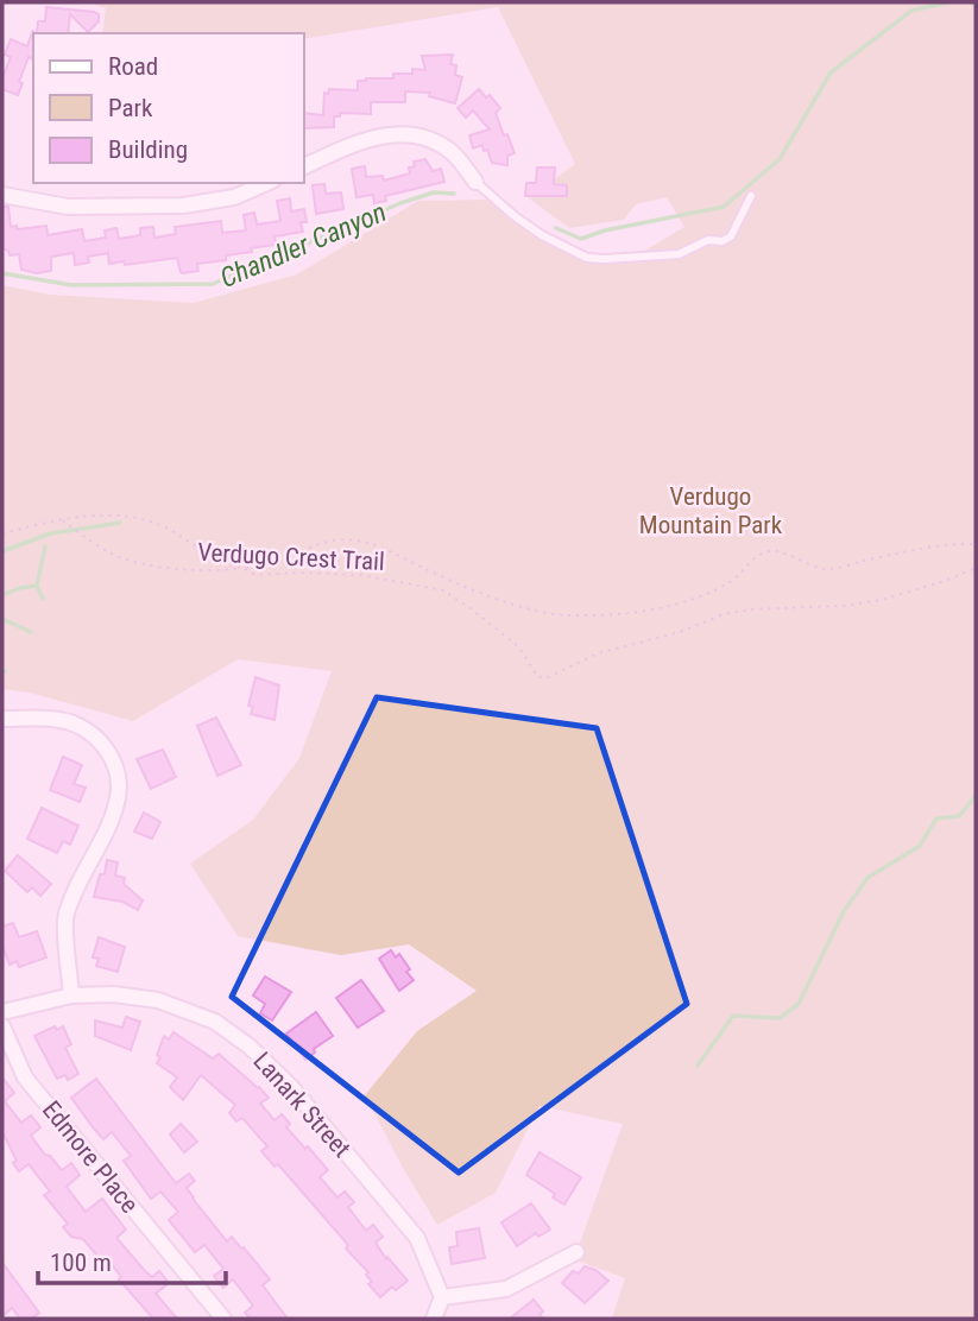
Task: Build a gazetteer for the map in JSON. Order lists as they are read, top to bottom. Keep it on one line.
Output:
{"streets":{"street":["Lanark Street","Edmore Place"],"path":["Verdugo Crest Trail"]},"water":["Chandler Canyon"],"parks":["Verdugo Mountain Park"],"legend":["Road","Park","Building"],"scale_bar":"100 m"}
